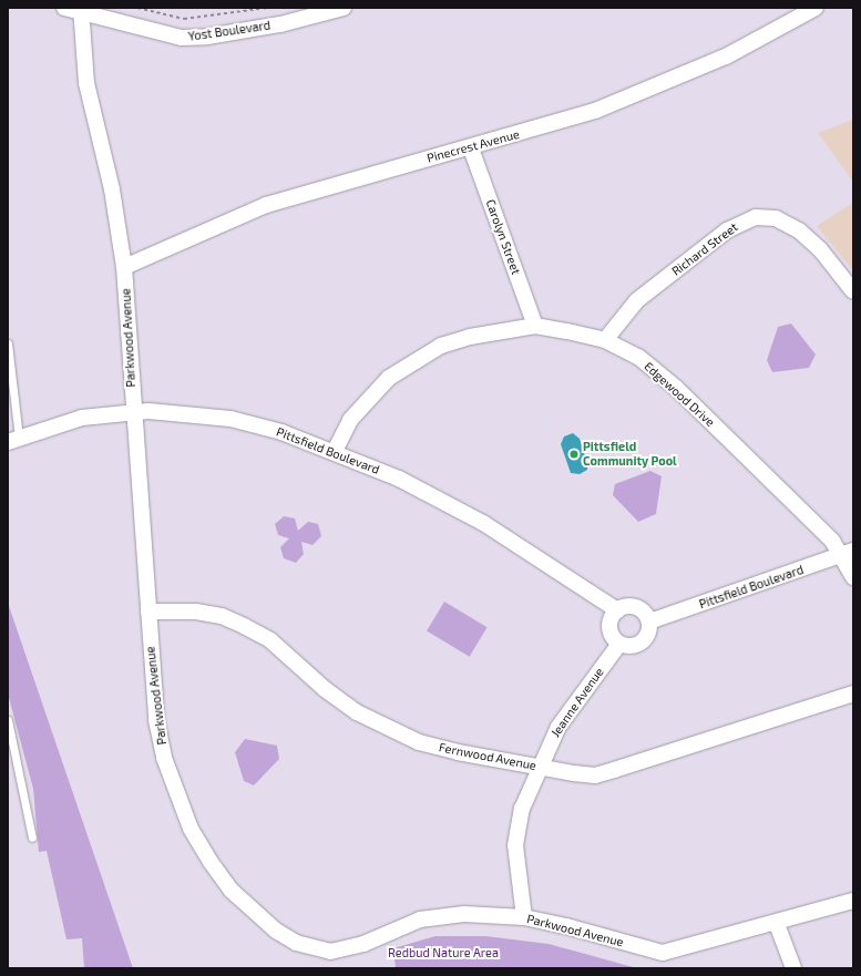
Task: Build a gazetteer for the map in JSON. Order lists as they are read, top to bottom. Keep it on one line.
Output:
{"streets":{"street":["Yost Boulevard","Pinecrest Avenue","Carolyn Street","Richard Street","Parkwood Avenue","Edgewood Drive","Pittsfield Boulevard","Jeanne Avenue","Fernwood Avenue"]},"crossings":[["Yost Boulevard","Parkwood Avenue"],["Pinecrest Avenue","Carolyn Street"],["Pinecrest Avenue","Parkwood Avenue"],["Carolyn Street","Edgewood Drive"],["Richard Street","Edgewood Drive"],["Parkwood Avenue","Pittsfield Boulevard"],["Parkwood Avenue","Jeanne Avenue"],["Parkwood Avenue","Fernwood Avenue"],["Edgewood Drive","Pittsfield Boulevard"],["Pittsfield Boulevard","Jeanne Avenue"],["Jeanne Avenue","Fernwood Avenue"]],"parks":["Redbud Nature Area"],"places":["Pittsfield Community Pool"]}
